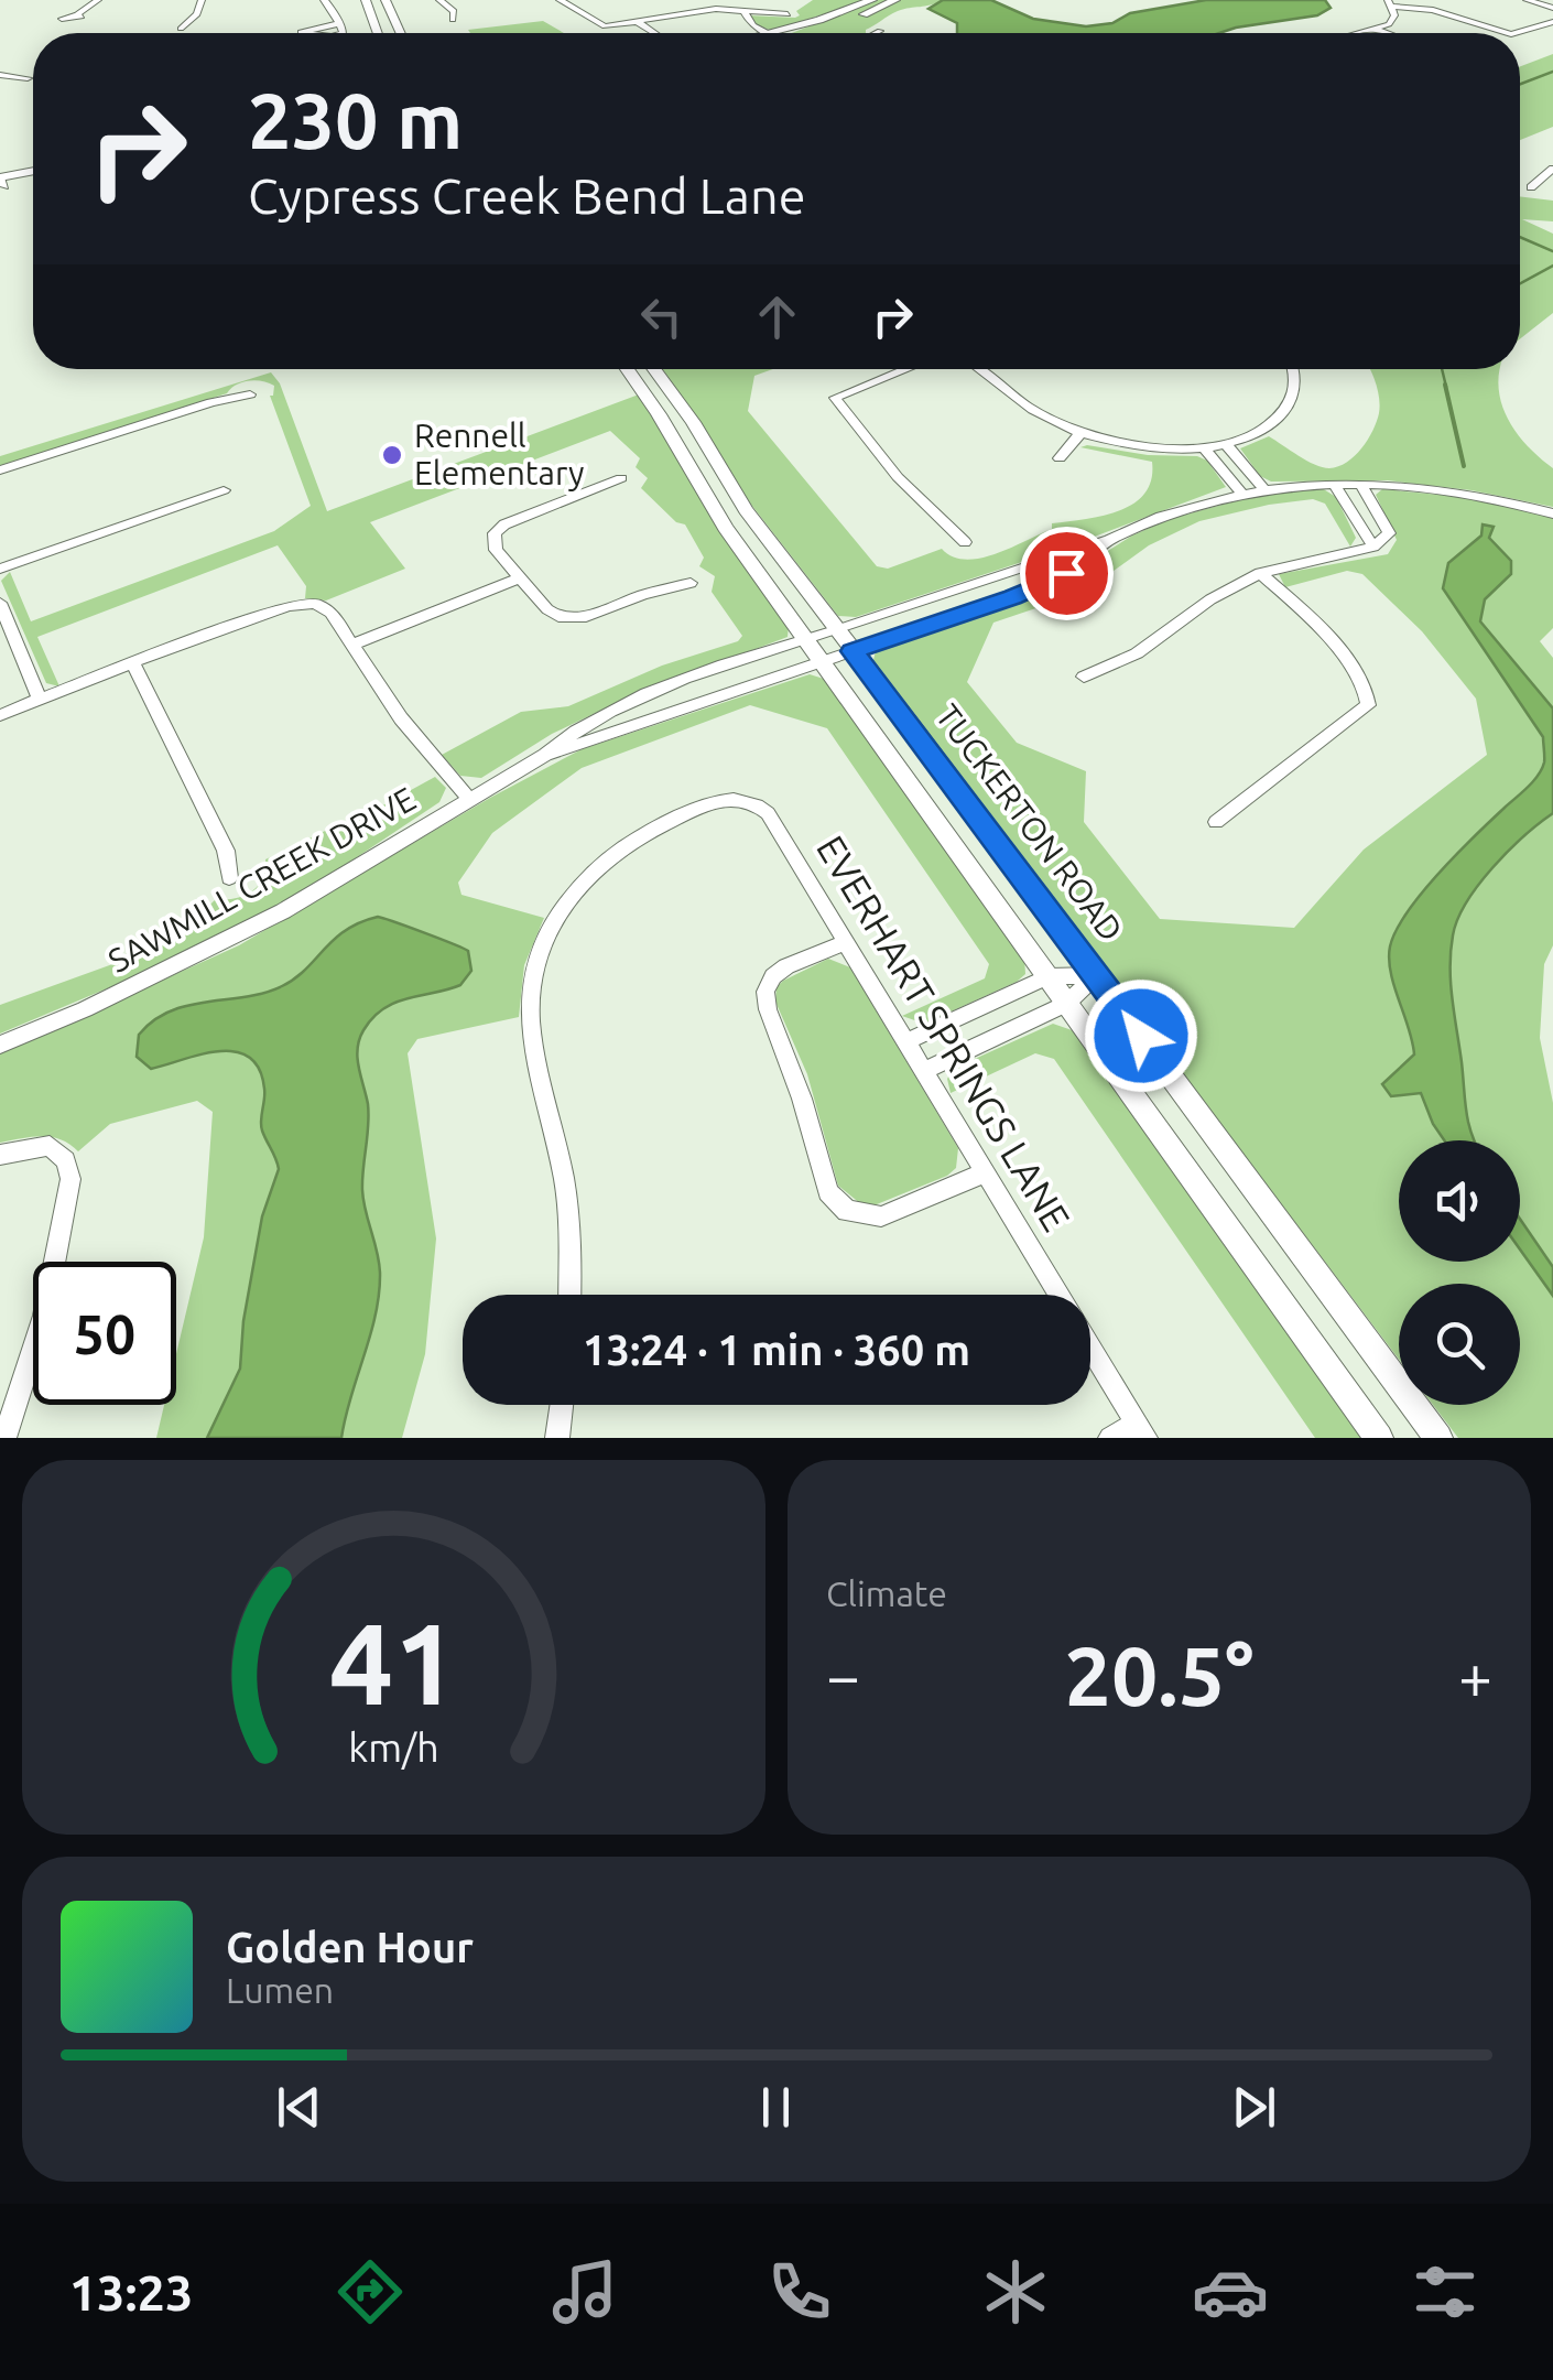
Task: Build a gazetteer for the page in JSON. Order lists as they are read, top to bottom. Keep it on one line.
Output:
{"streets":{"main road":["TUCKERTON ROAD"],"street":["SAWMILL CREEK DRIVE","EVERHART SPRINGS LANE"]},"crossings":[["TUCKERTON ROAD","SAWMILL CREEK DRIVE"]],"places":["Rennell Elementary"],"page":{"turn":["230 m","Cypress Creek Bend Lane"],"limit":"50","trip":"13:24 · 1 min · 360 m","tile":"Climate","heat":["−","20.5°","+"],"song":["Golden Hour","Lumen"],"tabs":"13:23","gauge":["41","km/h"]}}
